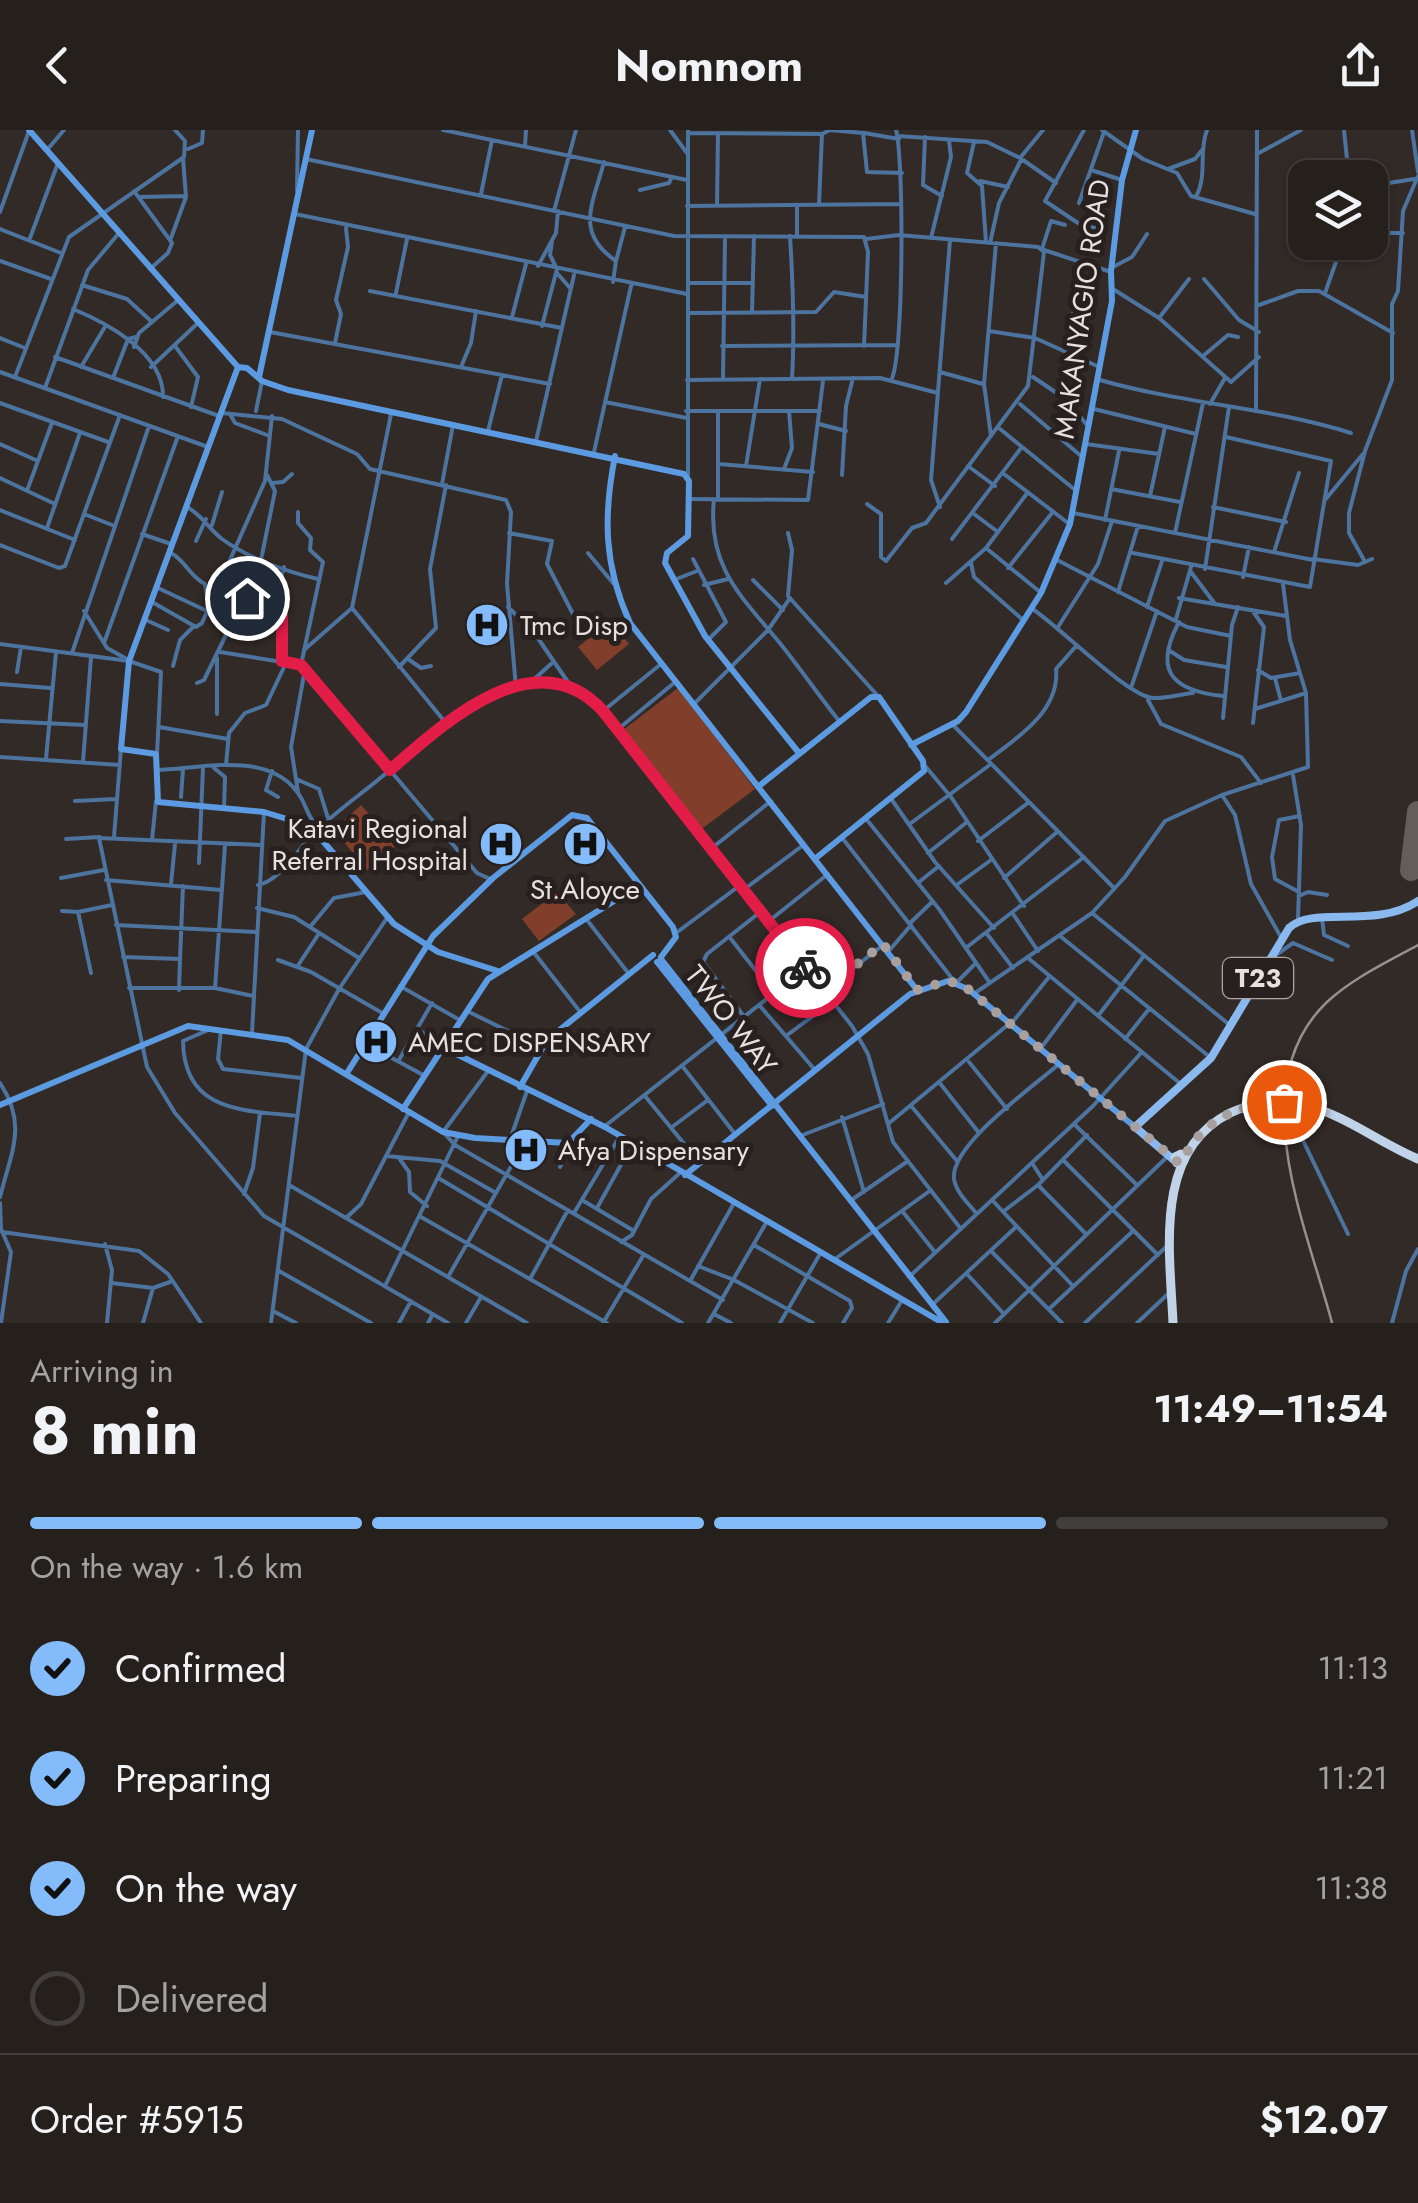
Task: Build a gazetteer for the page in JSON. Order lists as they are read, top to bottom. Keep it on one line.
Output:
{"streets":{"main road":["T23"],"street":["MAKANYAGIO ROAD","TWO WAY"]},"places":{"hospital":["Tmc Disp","Katavi Regional Referral Hospital","St.Aloyce","AMEC DISPENSARY","Afya Dispensary"]},"page":{"header":"Nomnom","heading":["8 min","Arriving in","11:49–11:54"],"panel":["Order #5915","$12.07"],"bar":"On the way · 1.6 km","list":[["Confirmed","11:13"],["Preparing","11:21"],["On the way","11:38"],"Delivered"]}}
